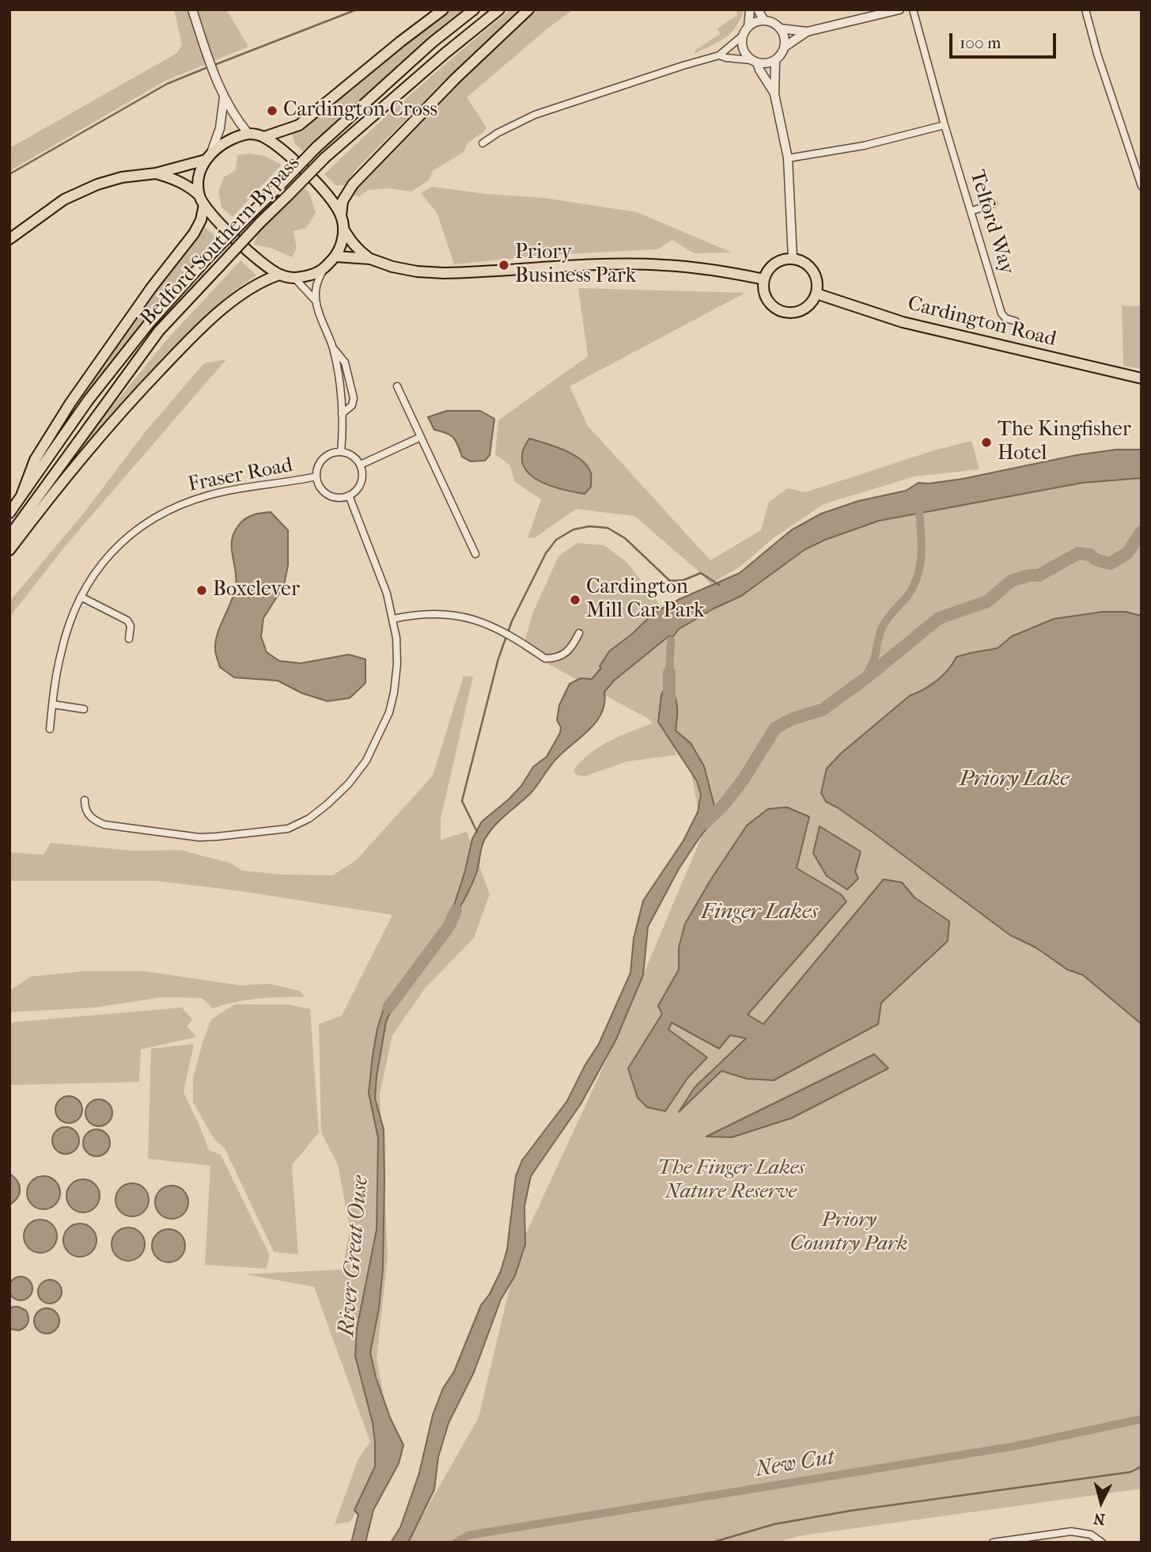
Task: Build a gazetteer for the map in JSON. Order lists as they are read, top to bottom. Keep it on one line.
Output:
{"streets":{"main road":["Bedford Southern Bypass","Cardington Road"],"street":["Telford Way","Fraser Road"]},"water":["Priory Lake","Finger Lakes","River Great Ouse","New Cut"],"parks":["The Finger Lakes Nature Reserve","Priory Country Park"],"places":["Cardington Cross","Priory Business Park","The Kingfisher Hotel","Boxclever","Cardington Mill Car Park"],"scale_bar":"100 m","north":"bottom"}
